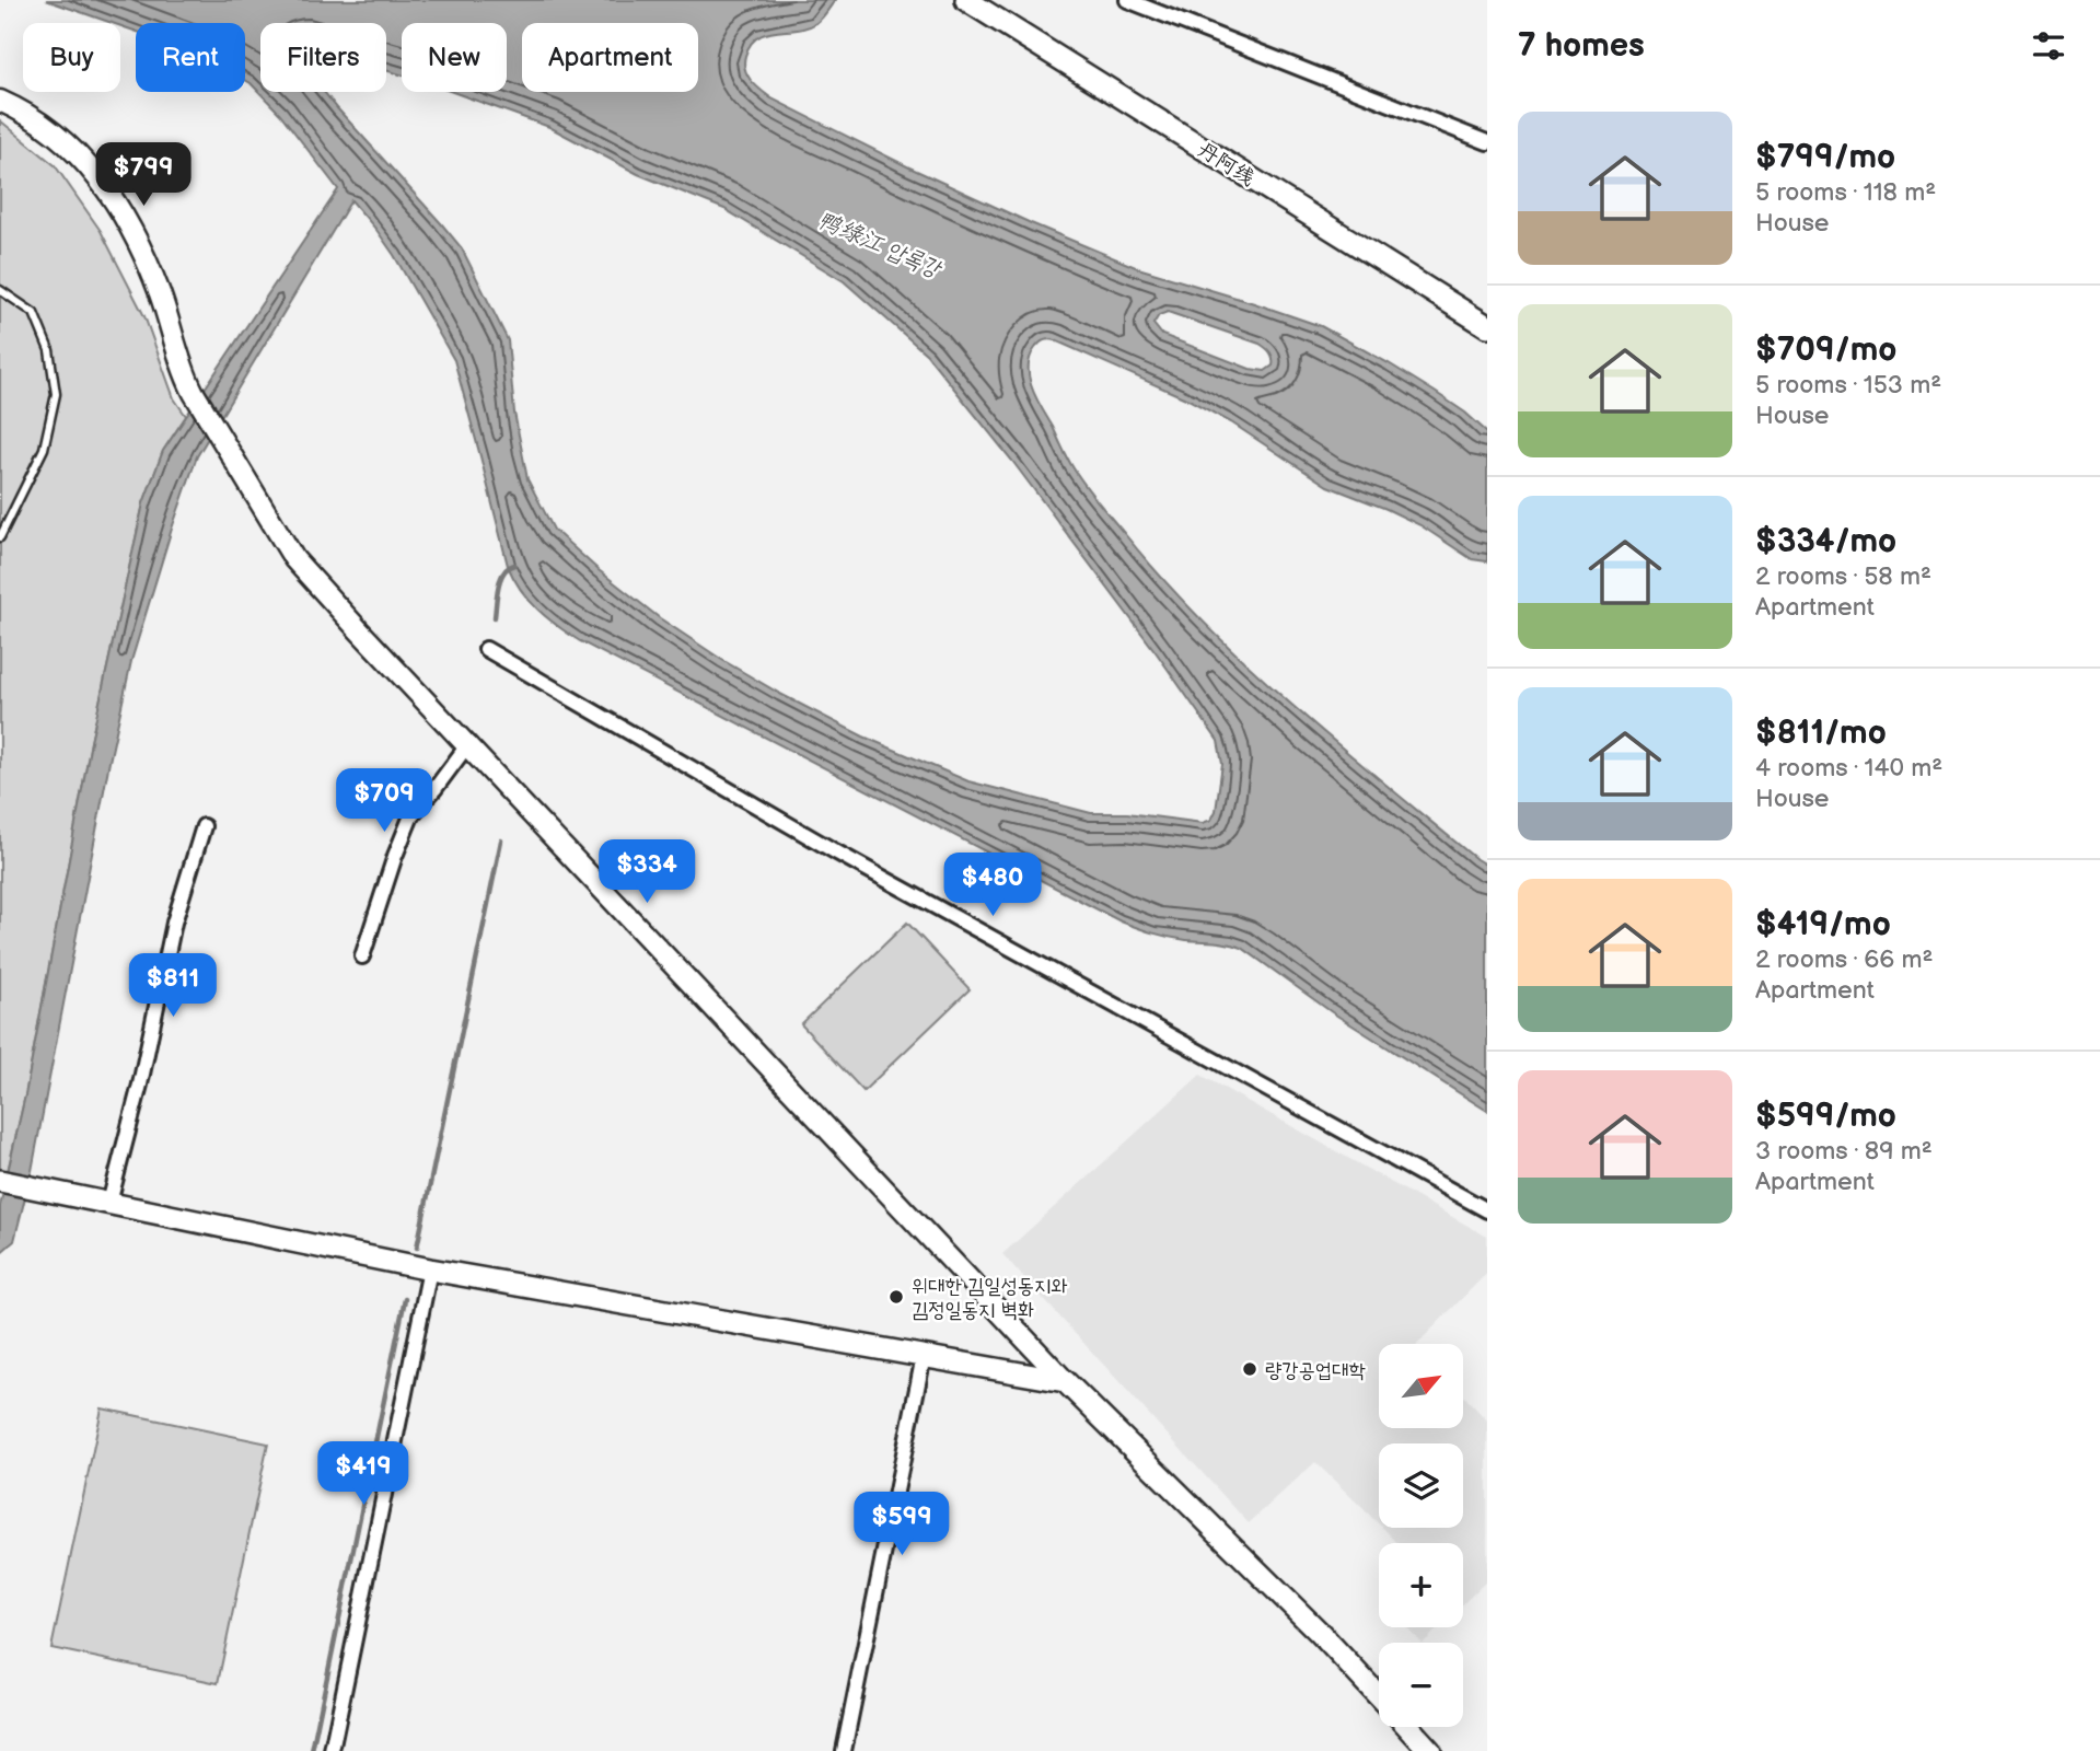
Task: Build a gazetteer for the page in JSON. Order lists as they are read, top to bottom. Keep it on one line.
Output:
{"streets":{"main road":["丹阿线"]},"water":["鸭绿江 압록강"],"places":["위대한 김일성동지와 김정일동지 벽화","량강공업대학"],"north":"top right","page":{"heading":"7 homes","chip":["Buy","Rent","Filters","New","Apartment"],"list":[{"name":"$799/mo","note":"5 rooms · 118 m² · House"},{"name":"$709/mo","note":"5 rooms · 153 m² · House"},{"name":"$334/mo","note":"2 rooms · 58 m² · Apartment"},{"name":"$811/mo","note":"4 rooms · 140 m² · House"},{"name":"$419/mo","note":"2 rooms · 66 m² · Apartment"},{"name":"$599/mo","note":"3 rooms · 89 m² · Apartment"}],"price":["$799","$709","$334","$480","$811","$419","$599"],"map_buttons":["+","−"]}}
